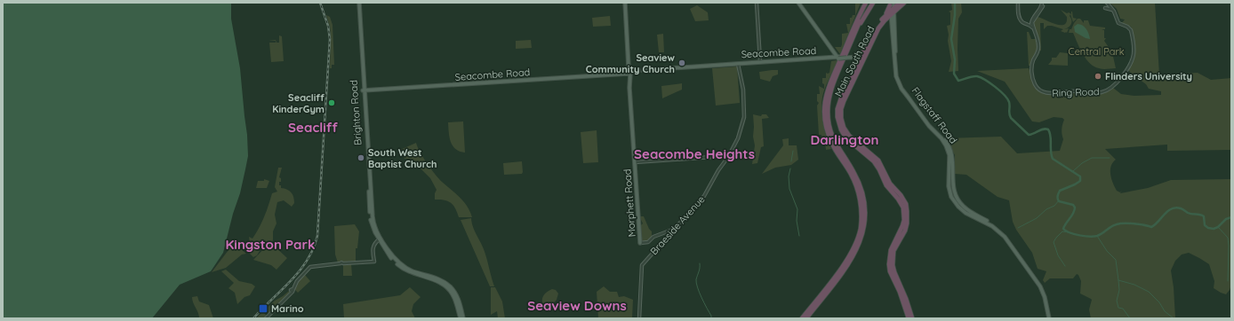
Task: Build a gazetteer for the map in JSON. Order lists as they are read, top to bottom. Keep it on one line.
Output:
{"streets":{"highway":["Main South Road"],"main road":["Seacombe Road","Brighton Road","Flagstaff Road","Morphett Road"],"street":["Ring Road","Braeside Avenue"]},"crossings":[["Seacombe Road","Brighton Road"],["Seacombe Road","Morphett Road"],["Seacombe Road","Braeside Avenue"],["Main South Road","Flagstaff Road"]],"districts":["Seacliff","Darlington","Seacombe Heights","Kingston Park","Seaview Downs"],"parks":["Central Park"],"places":{"other":["Seaview Community Church","Flinders University","Seacliff KinderGym","South West Baptist Church"],"transit":["Marino"]}}
